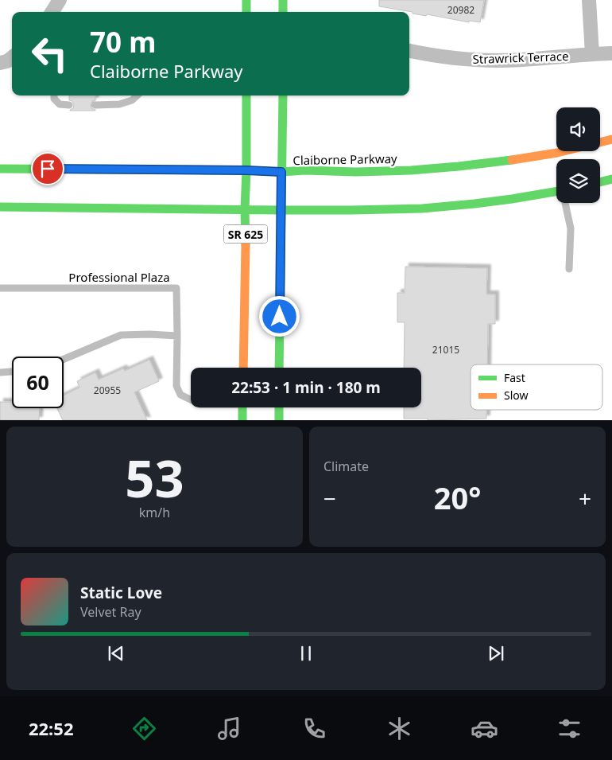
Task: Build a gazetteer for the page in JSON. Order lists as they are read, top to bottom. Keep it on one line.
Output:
{"streets":{"main road":["Claiborne Parkway","SR 625"],"street":["Strawrick Terrace"],"lane":["Professional Plaza"]},"crossings":[["Claiborne Parkway","SR 625"]],"house_numbers":["20982","21015","20955"],"legend":["Fast","Slow"],"page":{"turn":["70 m","Claiborne Parkway"],"limit":"60","trip":"22:53 · 1 min · 180 m","tile":[["53","km/h"],"Climate"],"heat":["−","20°","+"],"song":["Static Love","Velvet Ray"],"tabs":"22:52"}}
